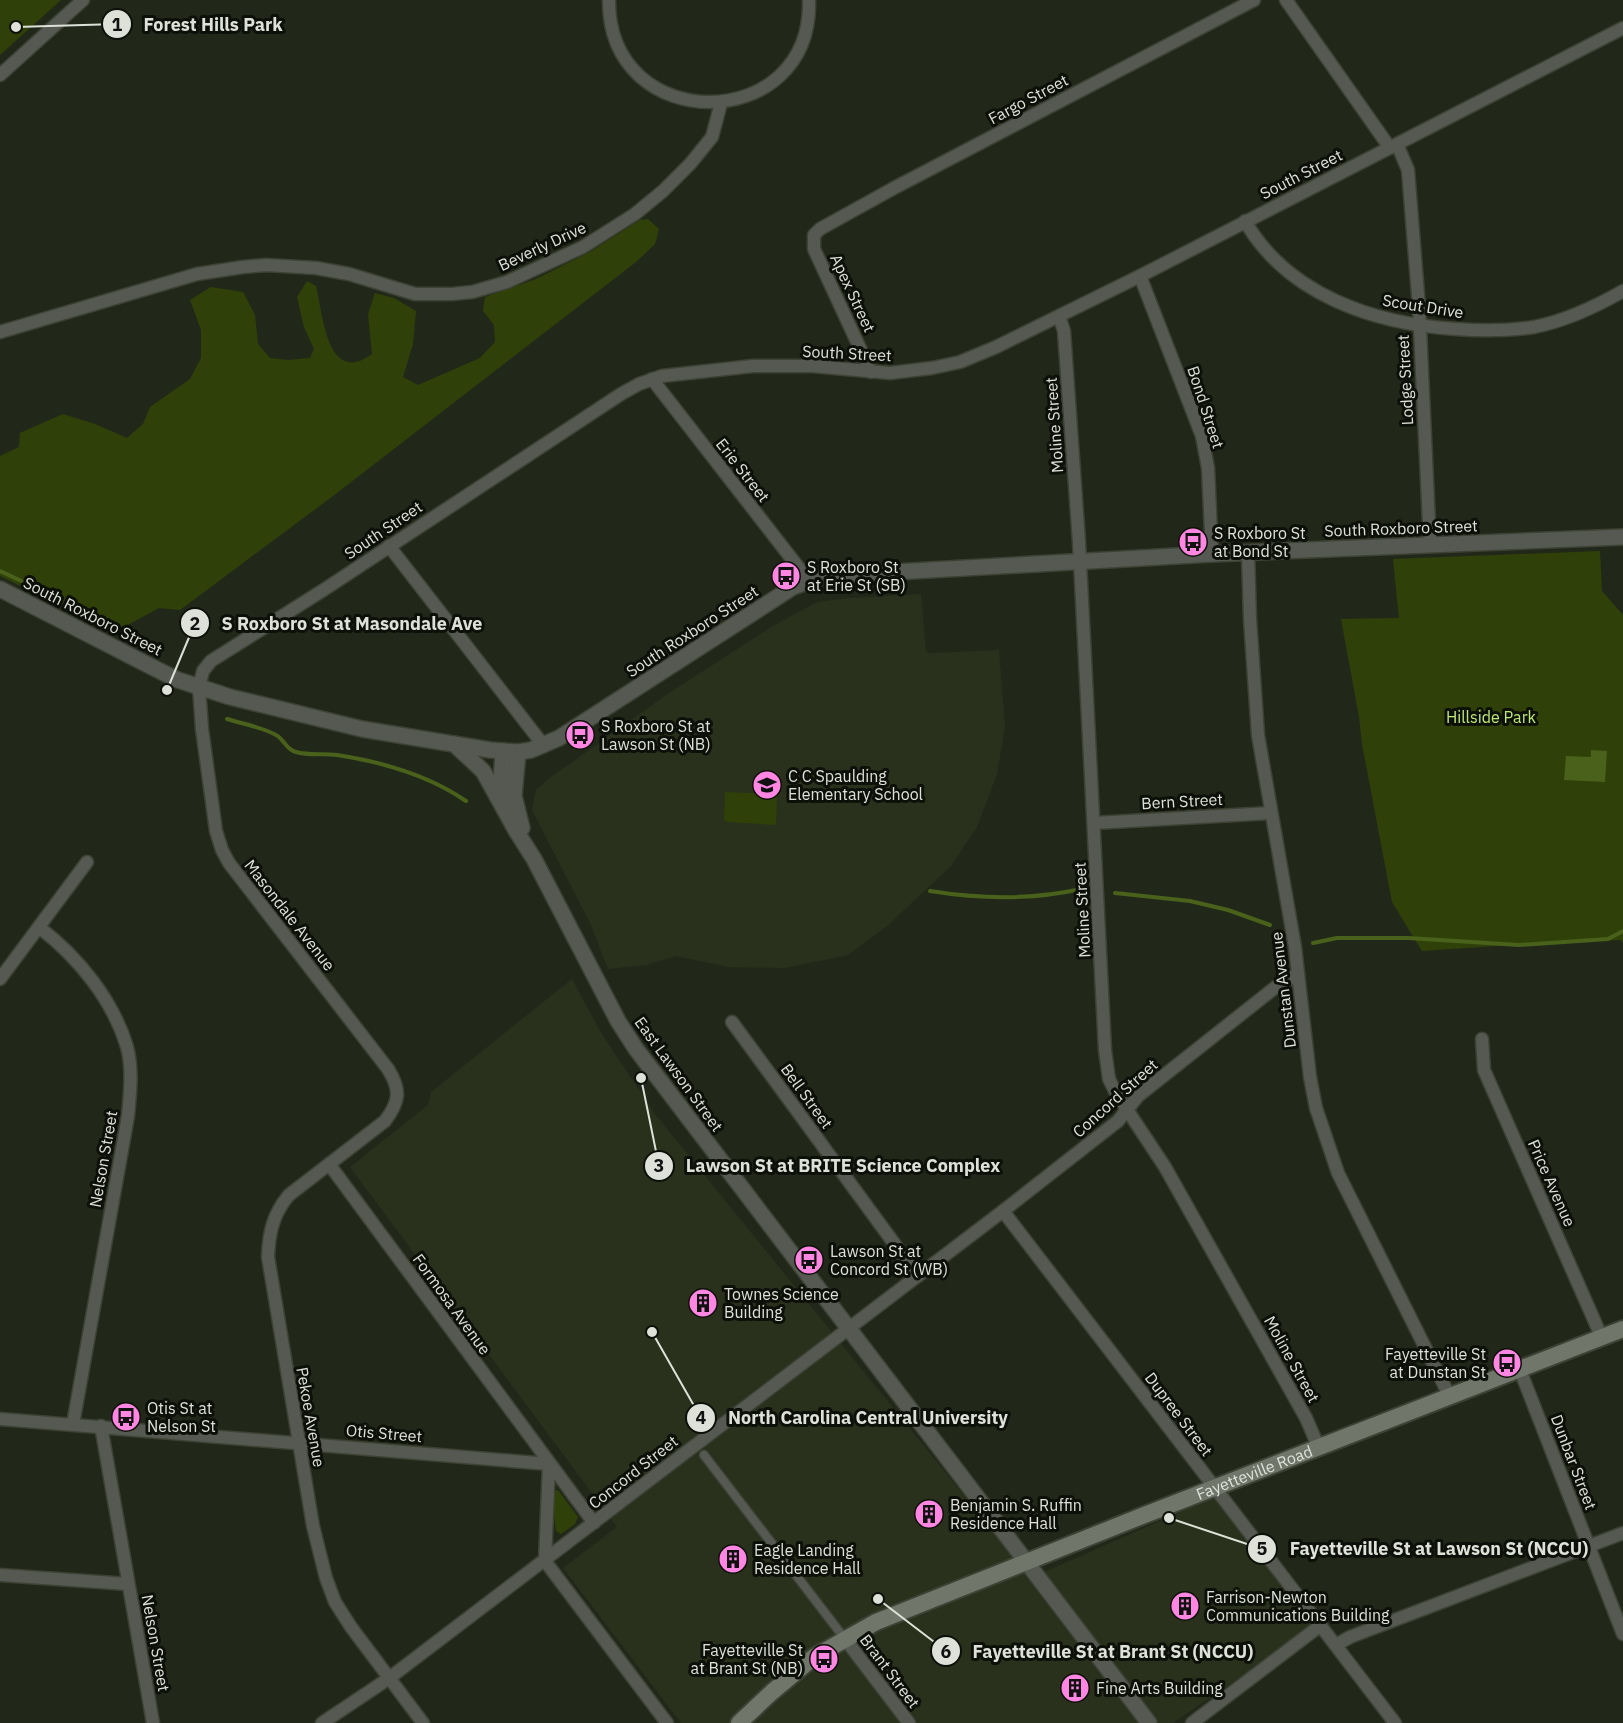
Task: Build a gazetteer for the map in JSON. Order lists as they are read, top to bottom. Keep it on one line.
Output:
{"streets":{"main road":["Fayetteville Road"],"street":["Fargo Street","South Street","Beverly Drive","Apex Street","Scout Drive","Lodge Street","Bond Street","Moline Street","Erie Street","South Roxboro Street","Bern Street","Masondale Avenue","Dunstan Avenue","East Lawson Street","Bell Street","Concord Street","Nelson Street","Price Avenue","Formosa Avenue","Dupree Street","Pekoe Avenue","Otis Street","Dunbar Street","Brant Street"]},"crossings":[["Fargo Street","Apex Street"],["South Street","Apex Street"],["South Street","Scout Drive"],["South Street","Lodge Street"],["South Street","Bond Street"],["South Street","Moline Street"],["South Street","Erie Street"],["South Street","South Roxboro Street"],["South Street","Masondale Avenue"],["Scout Drive","Lodge Street"],["Lodge Street","South Roxboro Street"],["Bond Street","South Roxboro Street"],["Moline Street","South Roxboro Street"],["Moline Street","Bern Street"],["Moline Street","Concord Street"],["Moline Street","Fayetteville Road"],["Erie Street","South Roxboro Street"],["South Roxboro Street","Masondale Avenue"],["South Roxboro Street","Dunstan Avenue"],["South Roxboro Street","East Lawson Street"],["Bern Street","Dunstan Avenue"],["Masondale Avenue","Pekoe Avenue"],["Dunstan Avenue","Concord Street"],["Dunstan Avenue","Fayetteville Road"],["East Lawson Street","Concord Street"],["East Lawson Street","Fayetteville Road"],["Bell Street","Concord Street"],["Concord Street","Formosa Avenue"],["Concord Street","Dupree Street"],["Concord Street","Pekoe Avenue"],["Nelson Street","Otis Street"],["Price Avenue","Fayetteville Road"],["Formosa Avenue","Pekoe Avenue"],["Formosa Avenue","Otis Street"],["Dupree Street","Fayetteville Road"],["Pekoe Avenue","Otis Street"],["Dunbar Street","Fayetteville Road"],["Fayetteville Road","Brant Street"]],"parks":["Hillside Park"],"places":{"other":["Forest Hills Park","S Roxboro St at Masondale Ave","Lawson St at BRITE Science Complex","North Carolina Central University","Fayetteville St at Lawson St (NCCU)","Fayetteville St at Brant St (NCCU)"],"bus stop":["S Roxboro St at Bond St","S Roxboro St at Erie St (SB)","S Roxboro St at Lawson St (NB)","Lawson St at Concord St (WB)","Fayetteville St at Dunstan St","Otis St at Nelson St","Fayetteville St at Brant St (NB)"],"school or university":["C C Spaulding Elementary School"],"building":["Townes Science Building","Benjamin S. Ruffin Residence Hall","Eagle Landing Residence Hall","Farrison-Newton Communications Building","Fine Arts Building"]}}
